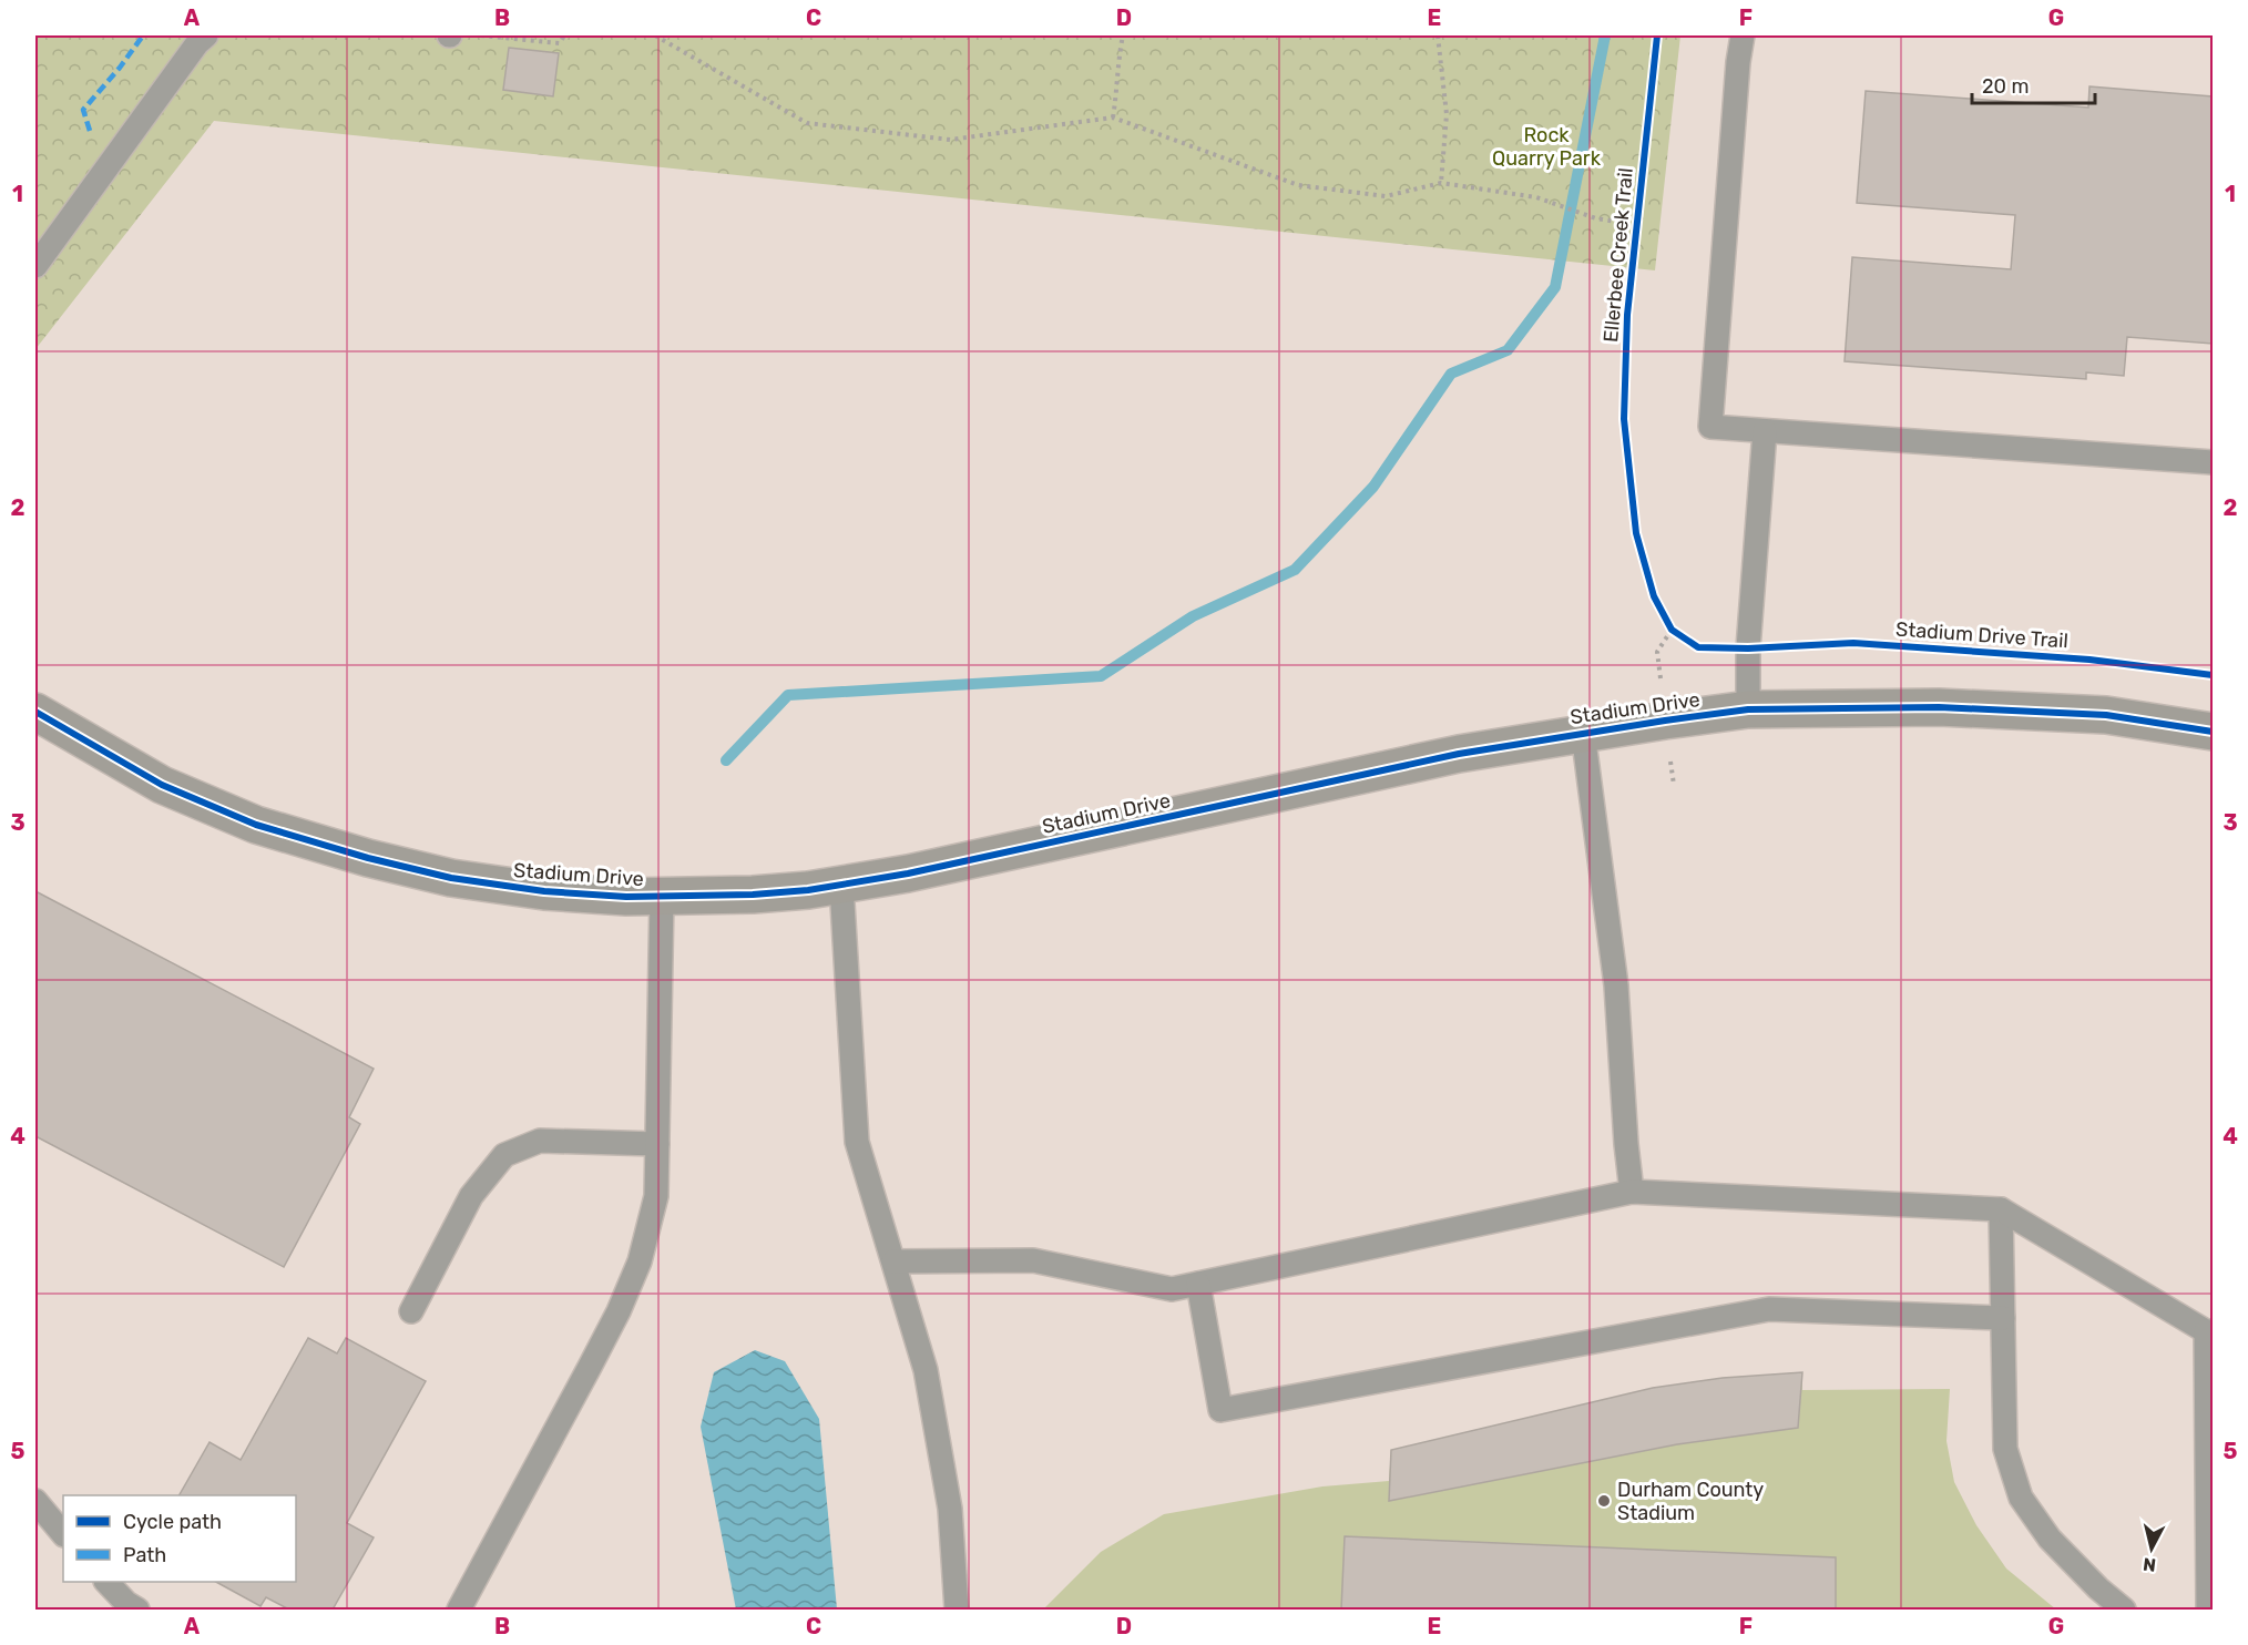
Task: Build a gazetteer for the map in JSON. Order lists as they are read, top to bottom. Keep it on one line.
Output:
{"streets":{"street":["Stadium Drive"],"cycle path":["Ellerbee Creek Trail"]},"parks":["Rock Quarry Park"],"places":["Durham County Stadium"],"legend":["Cycle path","Path"],"scale_bar":"20 m","north":"bottom","grid":{"columns":["A","B","C","D","E","F","G"],"rows":["1","2","3","4","5"]}}
